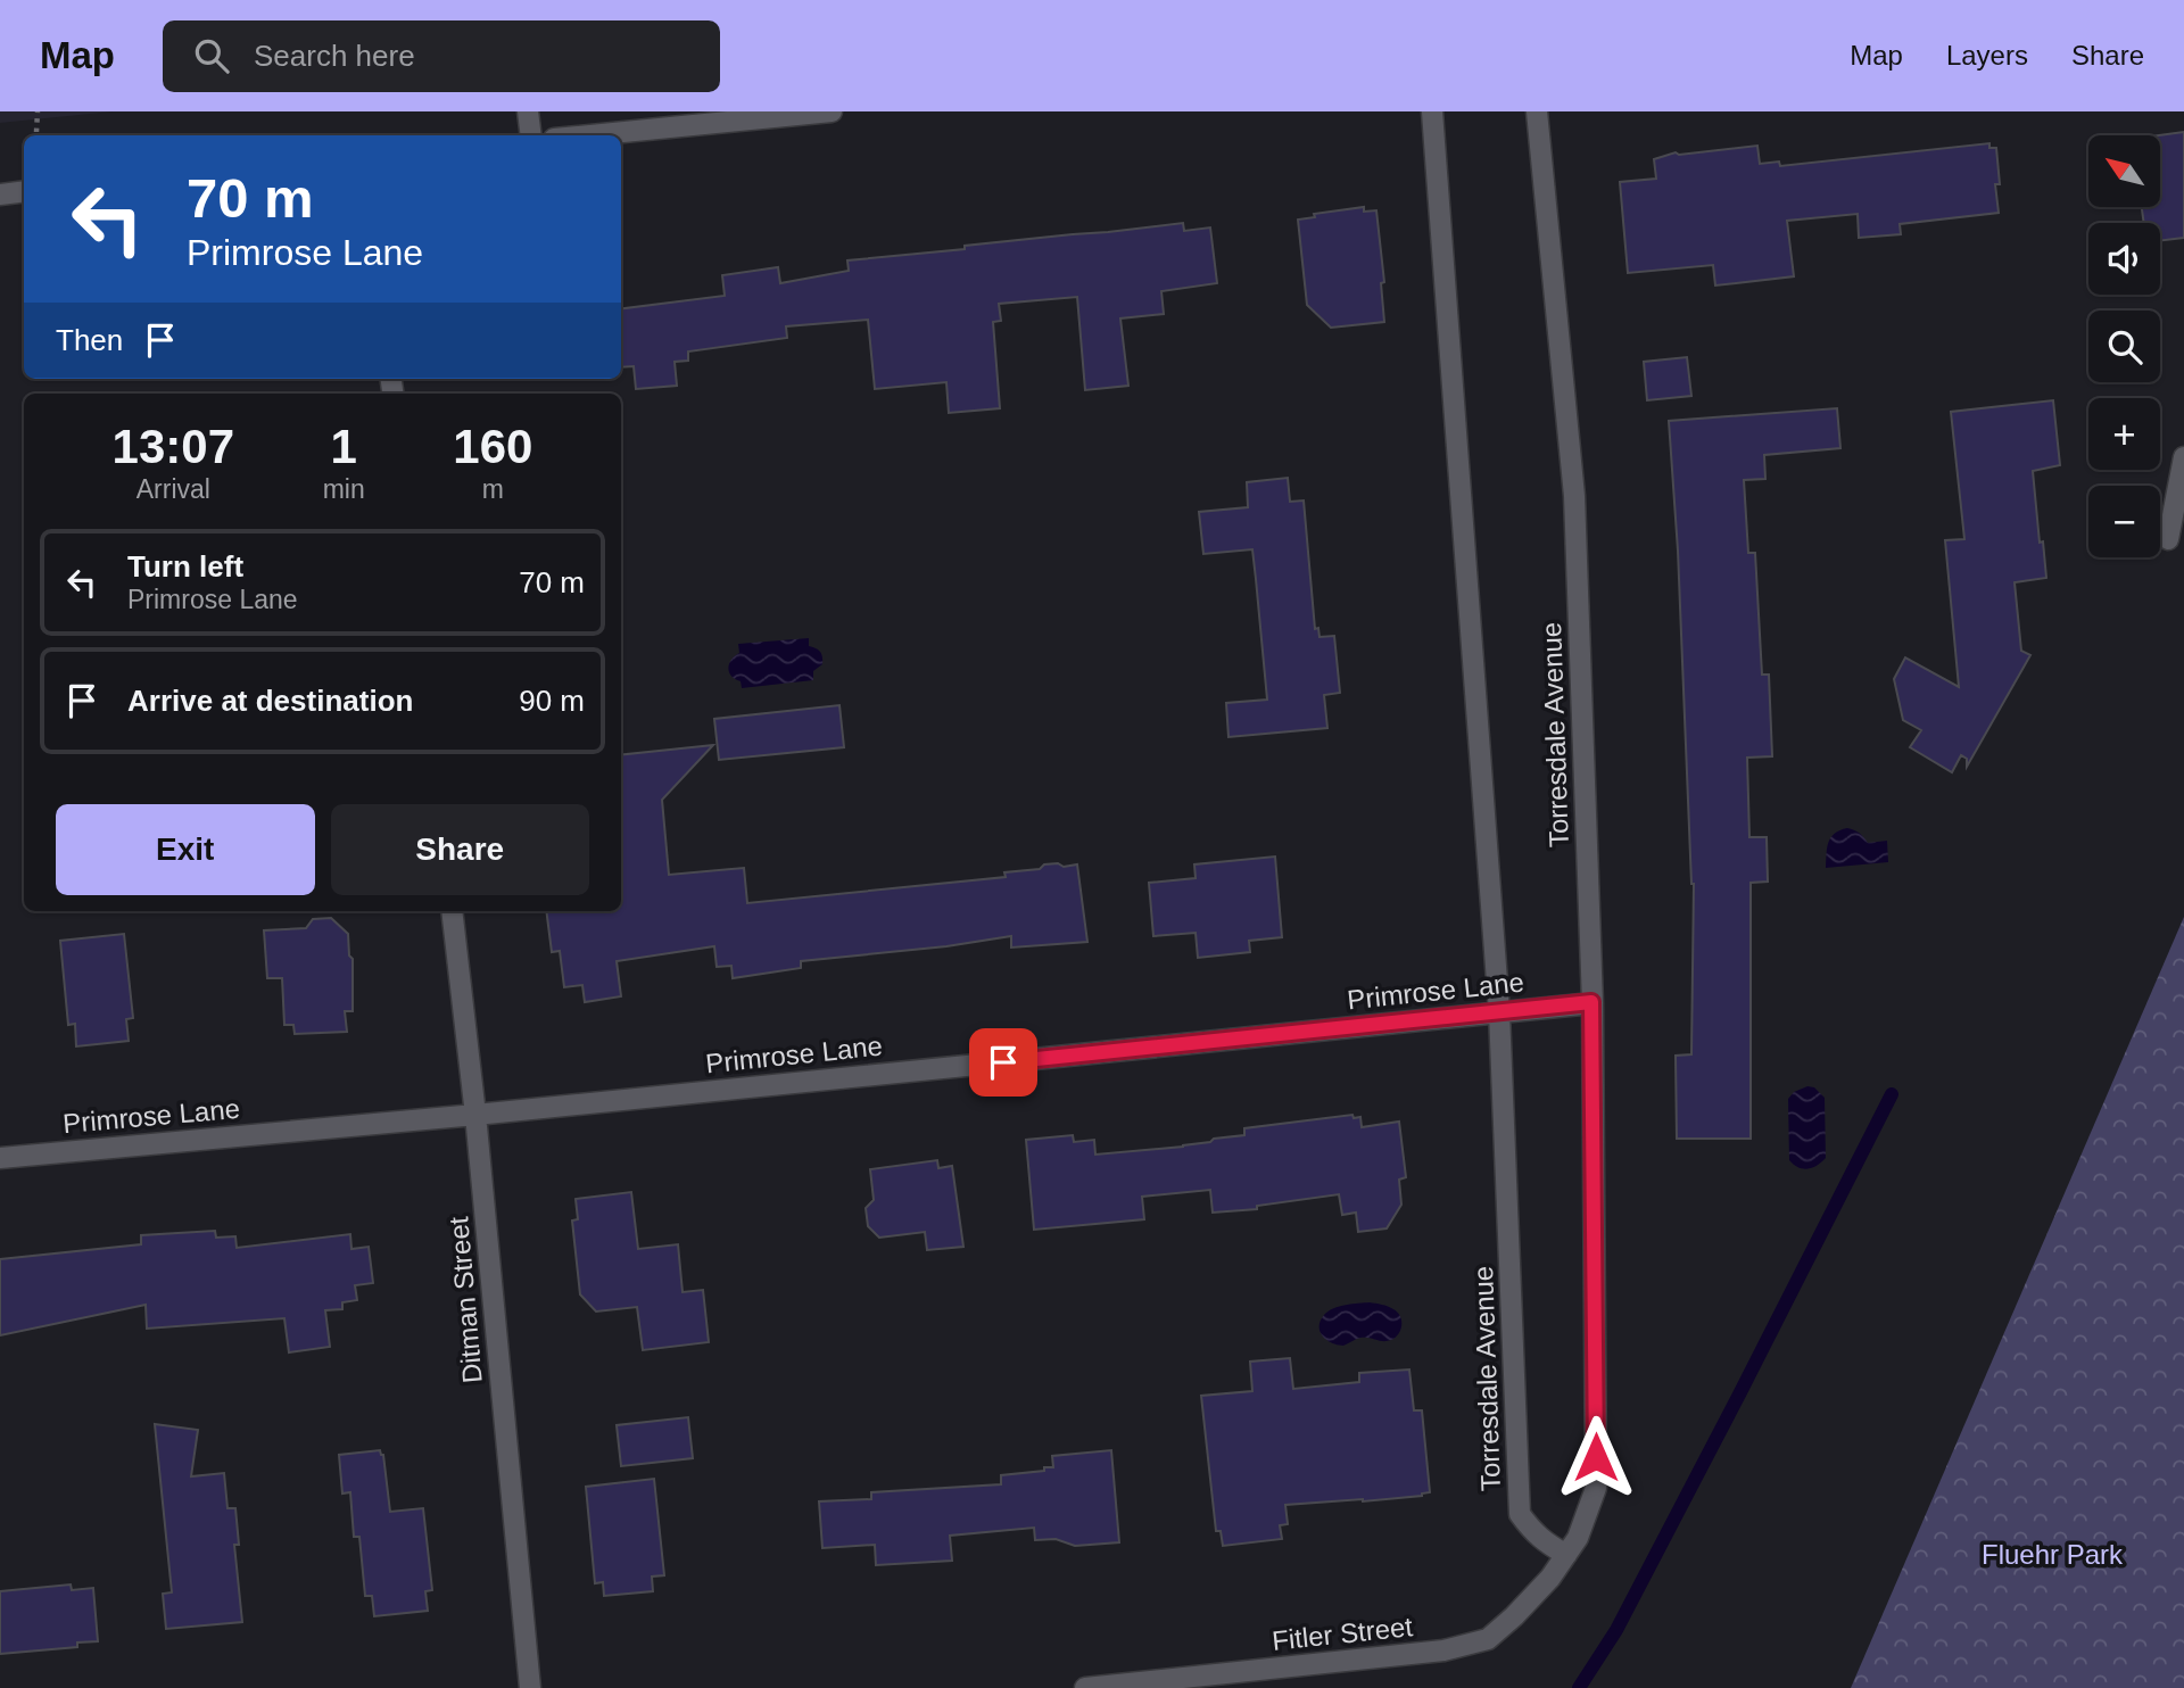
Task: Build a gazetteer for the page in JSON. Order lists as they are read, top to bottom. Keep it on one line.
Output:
{"streets":{"street":["Torresdale Avenue","Primrose Lane","Ditman Street","Fitler Street"]},"crossings":[["Torresdale Avenue","Primrose Lane"],["Torresdale Avenue","Fitler Street"],["Primrose Lane","Ditman Street"]],"parks":["Fluehr Park"],"north":"top left","page":{"header":"Map","search":"Search here","nav":["Map","Layers","Share"],"map_buttons":["+","−"],"turn":["70 m","Primrose Lane"],"then":"Then","eta":["13:07","Arrival","1","min","160","m"],"list":[{"name":"Turn left","note":"Primrose Lane","value":"70 m"},{"name":"Arrive at destination","value":"90 m"}],"buttons":["Exit","Share"]}}
